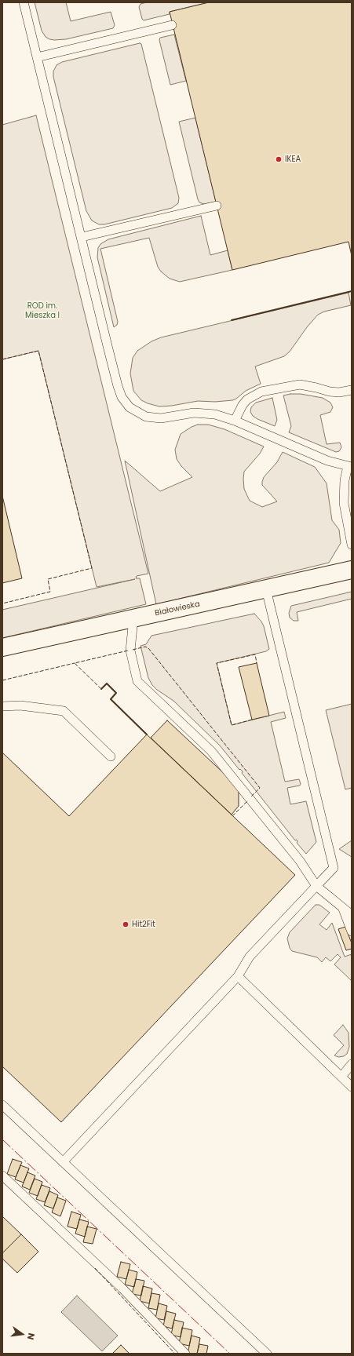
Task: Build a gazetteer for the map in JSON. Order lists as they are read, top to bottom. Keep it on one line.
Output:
{"streets":{"street":["Białowieska"]},"parks":["ROD im. Mieszka I"],"places":["IKEA","Hit2Fit"],"north":"right"}
